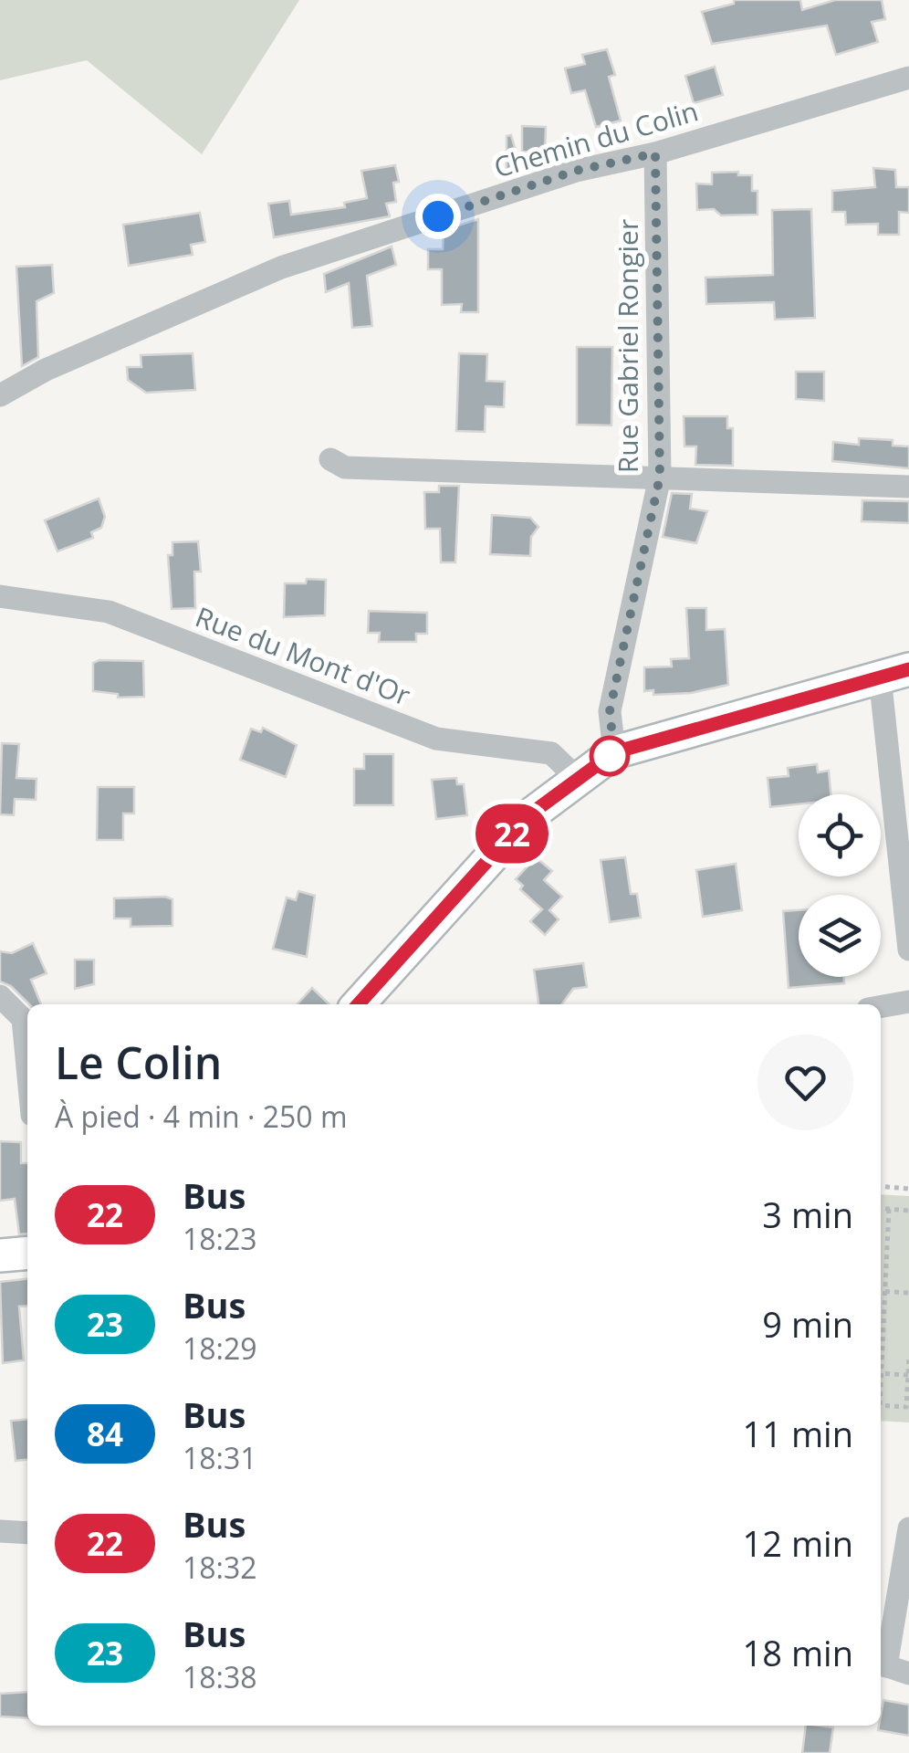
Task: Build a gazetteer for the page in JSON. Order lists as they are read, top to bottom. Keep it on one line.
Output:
{"streets":{"street":["Chemin du Colin","Rue Gabriel Rongier","Rue du Mont d'Or"]},"crossings":[["Chemin du Colin","Rue Gabriel Rongier"]],"lines":["bus line 22"],"page":{"on_map":"22","heading":["Le Colin","À pied · 4 min · 250 m"],"list":[{"mark":"22","name":"Bus","note":"18:23","value":"3 min"},{"mark":"23","name":"Bus","note":"18:29","value":"9 min"},{"mark":"84","name":"Bus","note":"18:31","value":"11 min"},{"mark":"22","name":"Bus","note":"18:32","value":"12 min"},{"mark":"23","name":"Bus","note":"18:38","value":"18 min"}]}}
